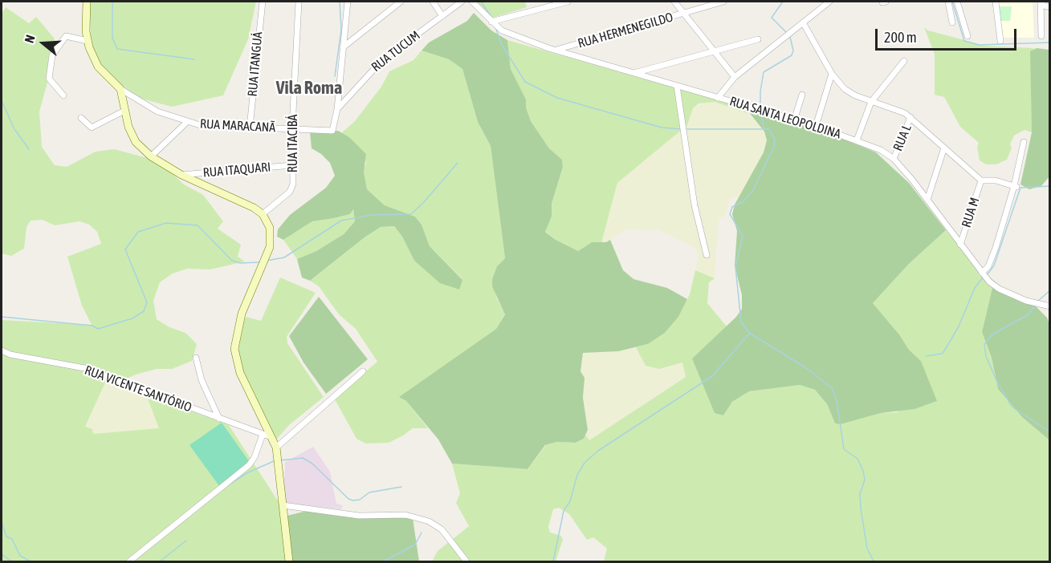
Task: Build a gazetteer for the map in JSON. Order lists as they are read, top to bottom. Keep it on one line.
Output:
{"streets":{"street":["RUA HERMENEGILDO","RUA TUCUM","RUA ITANGUÁ","RUA SANTA LEOPOLDINA","RUA MARACANÃ","RUA L","RUA ITACIBÁ","RUA ITAQUARI","RUA M","RUA VICENTE SANTÓRIO"]},"crossings":[["RUA HERMENEGILDO","RUA SANTA LEOPOLDINA"],["RUA TUCUM","RUA MARACANÃ"],["RUA ITANGUÁ","RUA MARACANÃ"],["RUA SANTA LEOPOLDINA","RUA L"],["RUA SANTA LEOPOLDINA","RUA M"],["RUA MARACANÃ","RUA ITACIBÁ"],["RUA ITACIBÁ","RUA ITAQUARI"]],"districts":["Vila Roma"],"scale_bar":"200 m","north":"left"}
